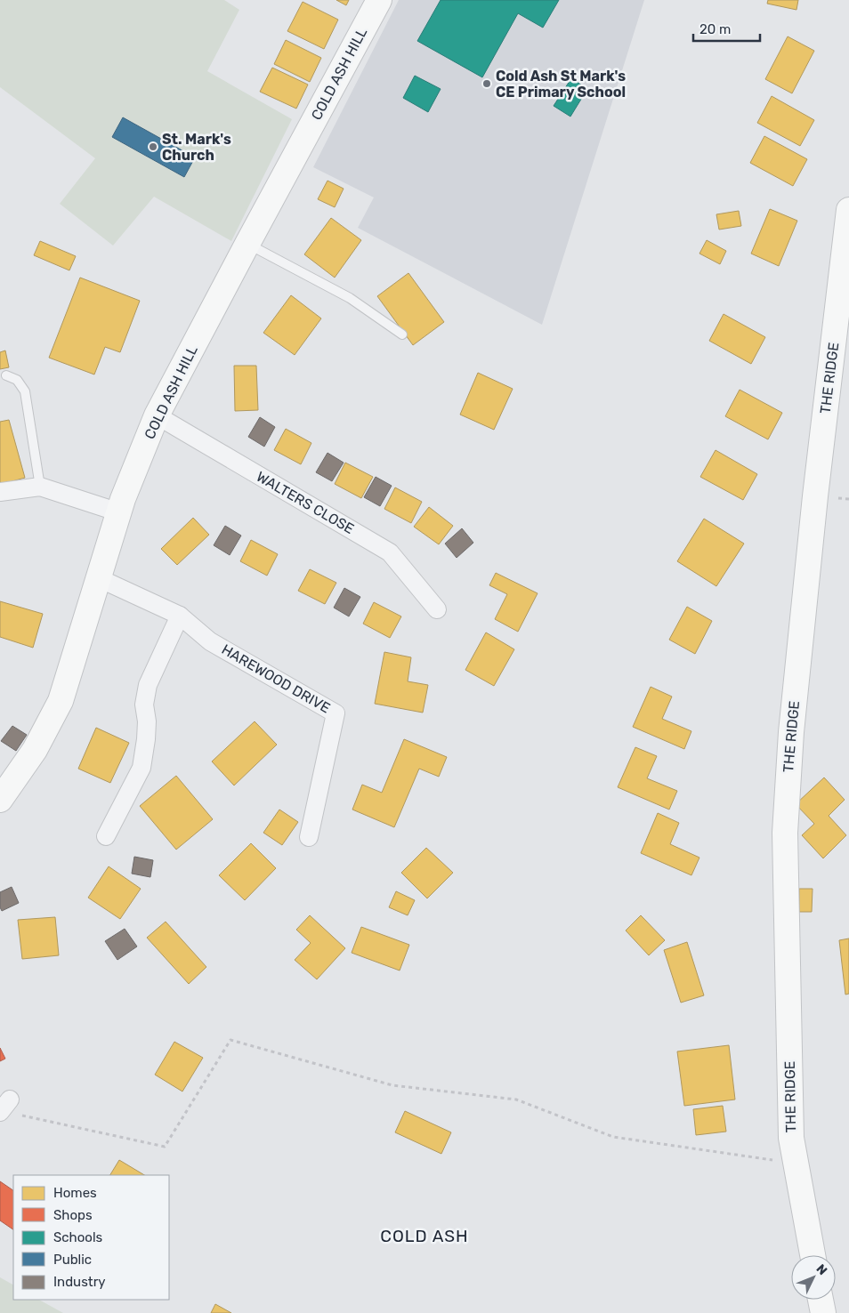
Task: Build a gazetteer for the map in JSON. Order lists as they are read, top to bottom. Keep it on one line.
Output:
{"streets":{"street":["COLD ASH HILL","THE RIDGE","WALTERS CLOSE","HAREWOOD DRIVE"]},"crossings":[["COLD ASH HILL","WALTERS CLOSE"],["COLD ASH HILL","HAREWOOD DRIVE"]],"districts":["COLD ASH"],"places":["Cold Ash St Mark's CE Primary School","St. Mark's Church"],"legend":["Homes","Shops","Schools","Public","Industry"],"scale_bar":"20 m","north":"top right"}
